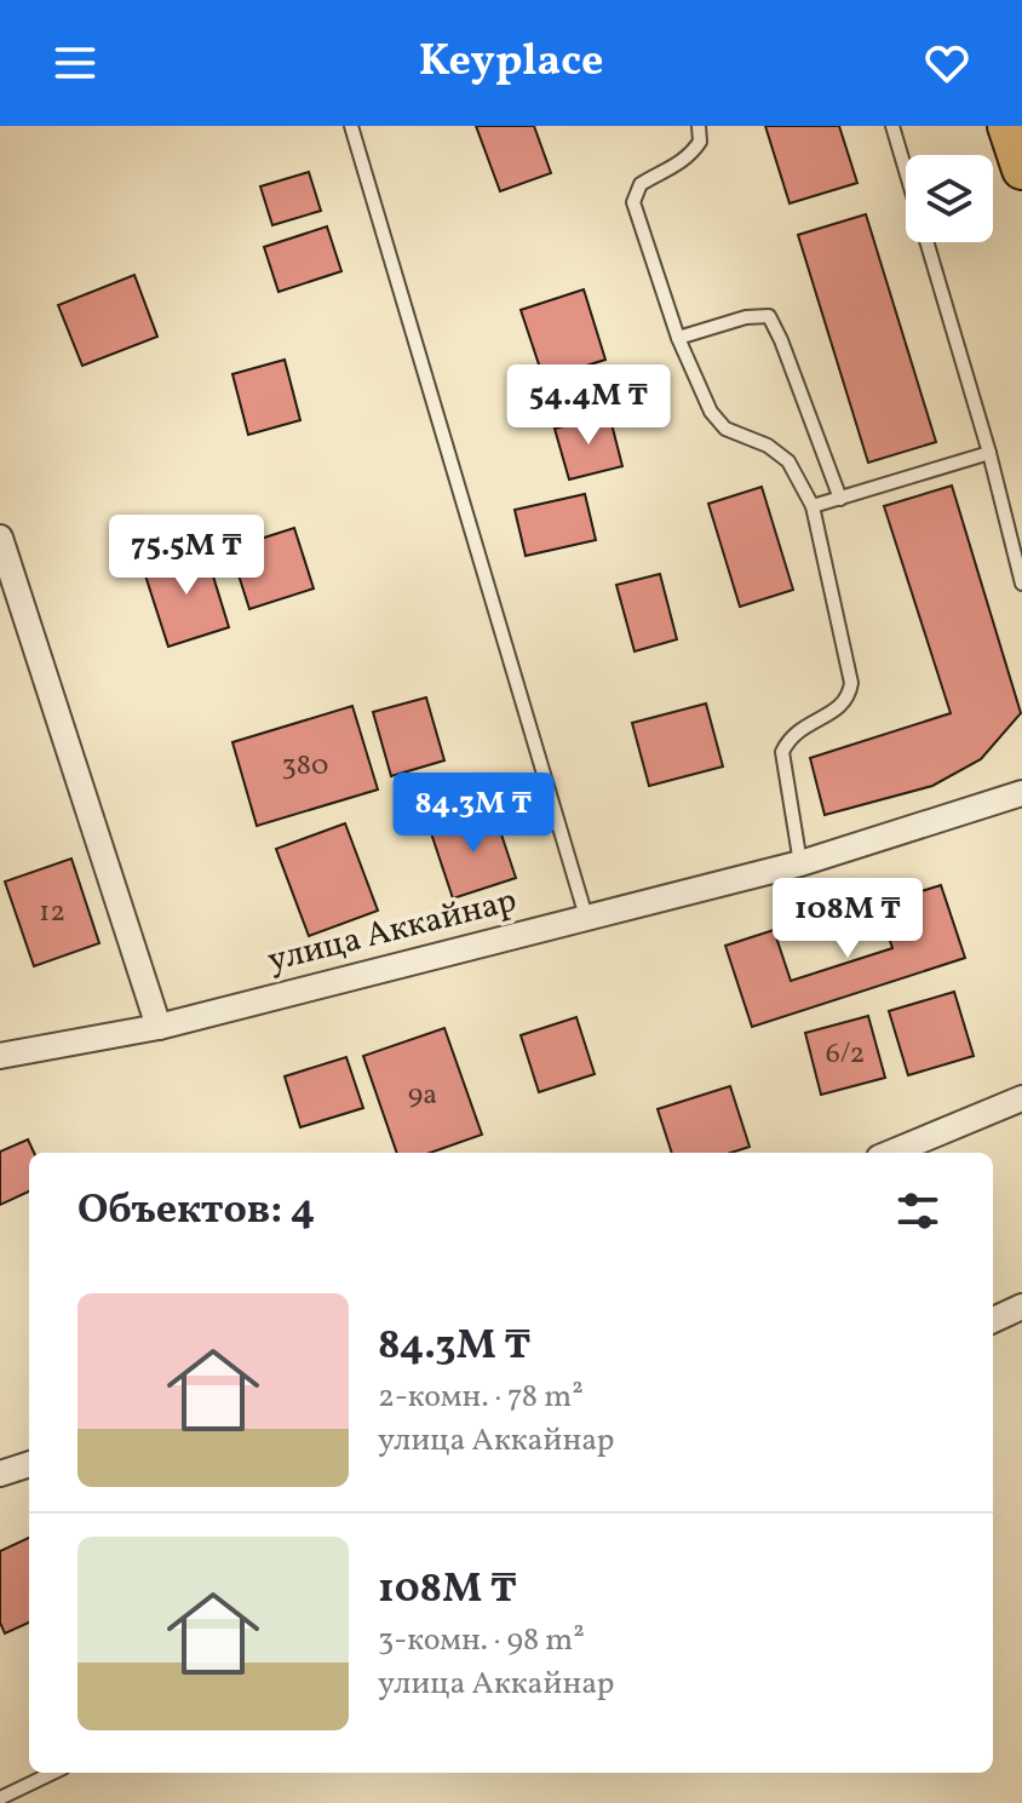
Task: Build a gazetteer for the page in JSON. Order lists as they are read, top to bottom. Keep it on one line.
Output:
{"streets":{"street":["улица Аккайнар"]},"house_numbers":["380","12","6/2","9а"],"page":{"header":"Keyplace","price":["54.4M ₸","75.5M ₸","84.3M ₸","108M ₸"],"heading":"Объектов: 4","list":[{"name":"84.3M ₸","note":"2-комн. · 78 m² · улица Аккайнар"},{"name":"108M ₸","note":"3-комн. · 98 m² · улица Аккайнар"}]}}
